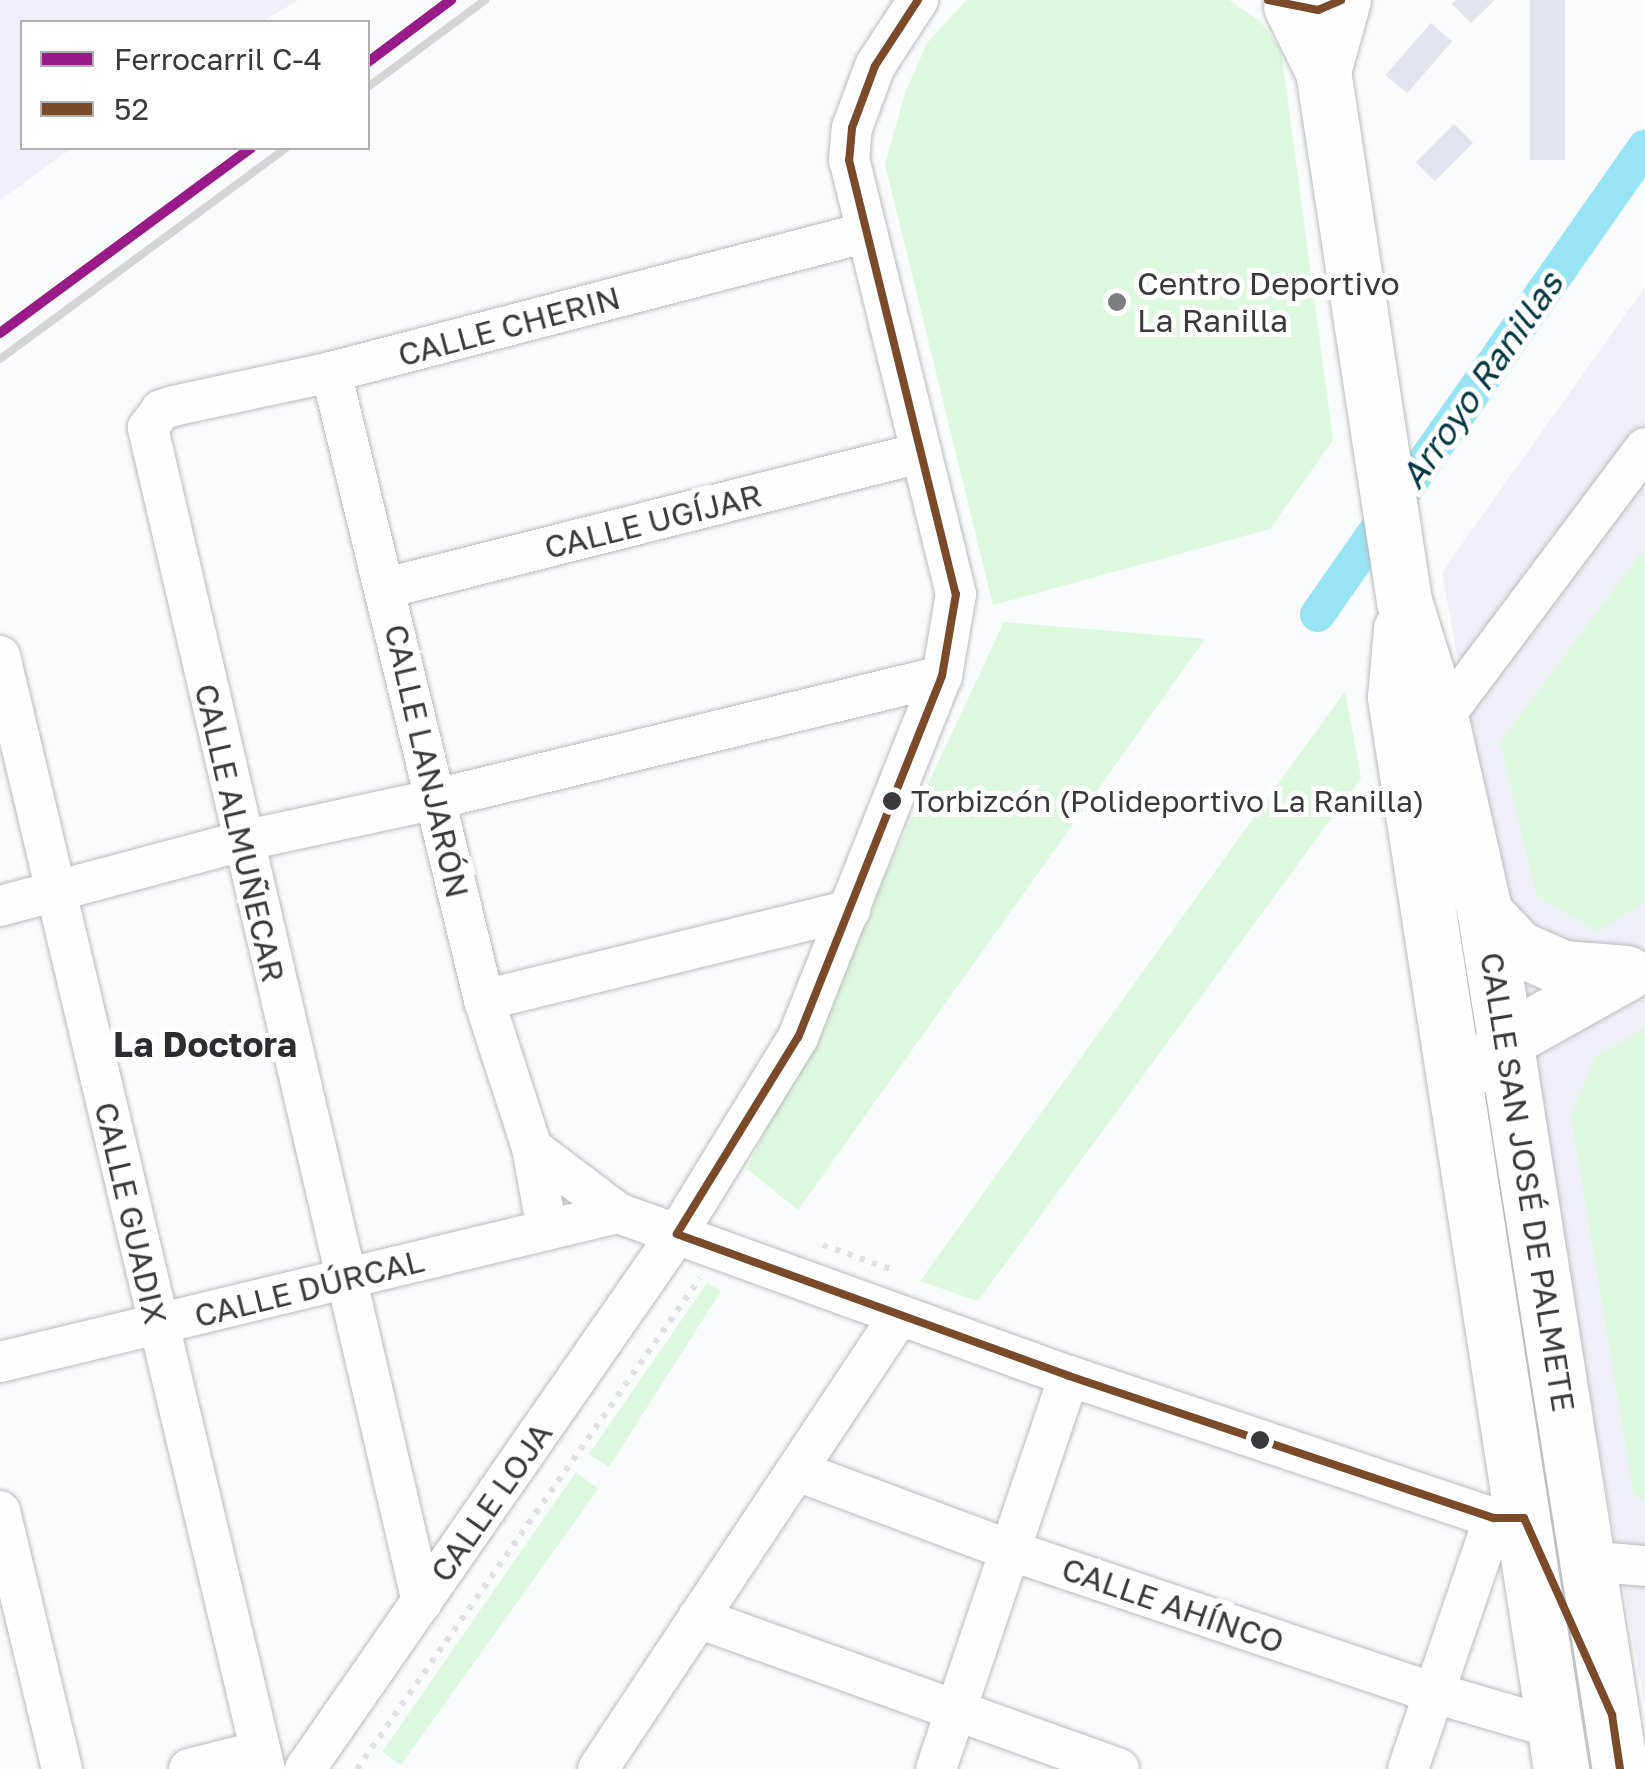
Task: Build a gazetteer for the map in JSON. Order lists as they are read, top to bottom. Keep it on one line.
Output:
{"streets":{"street":["CALLE CHERIN","CALLE UGÍJAR","CALLE LANJARÓN","CALLE ALMUÑECAR","CALLE SAN JOSÉ DE PALMETE","CALLE GUADIX","CALLE DÚRCAL","CALLE LOJA","CALLE AHÍNCO"]},"crossings":[["CALLE CHERIN","CALLE LANJARÓN"],["CALLE CHERIN","CALLE ALMUÑECAR"],["CALLE CHERIN","CALLE LOJA"],["CALLE UGÍJAR","CALLE LANJARÓN"],["CALLE UGÍJAR","CALLE LOJA"],["CALLE LANJARÓN","CALLE DÚRCAL"],["CALLE ALMUÑECAR","CALLE DÚRCAL"],["CALLE ALMUÑECAR","CALLE LOJA"],["CALLE SAN JOSÉ DE PALMETE","CALLE AHÍNCO"],["CALLE GUADIX","CALLE DÚRCAL"]],"districts":["La Doctora"],"water":["Arroyo Ranillas"],"places":["Centro Deportivo La Ranilla","Torbizcón (Polideportivo La Ranilla)"],"lines":["rail line C-4","transit line 52"],"legend":["Ferrocarril C-4","52"]}
